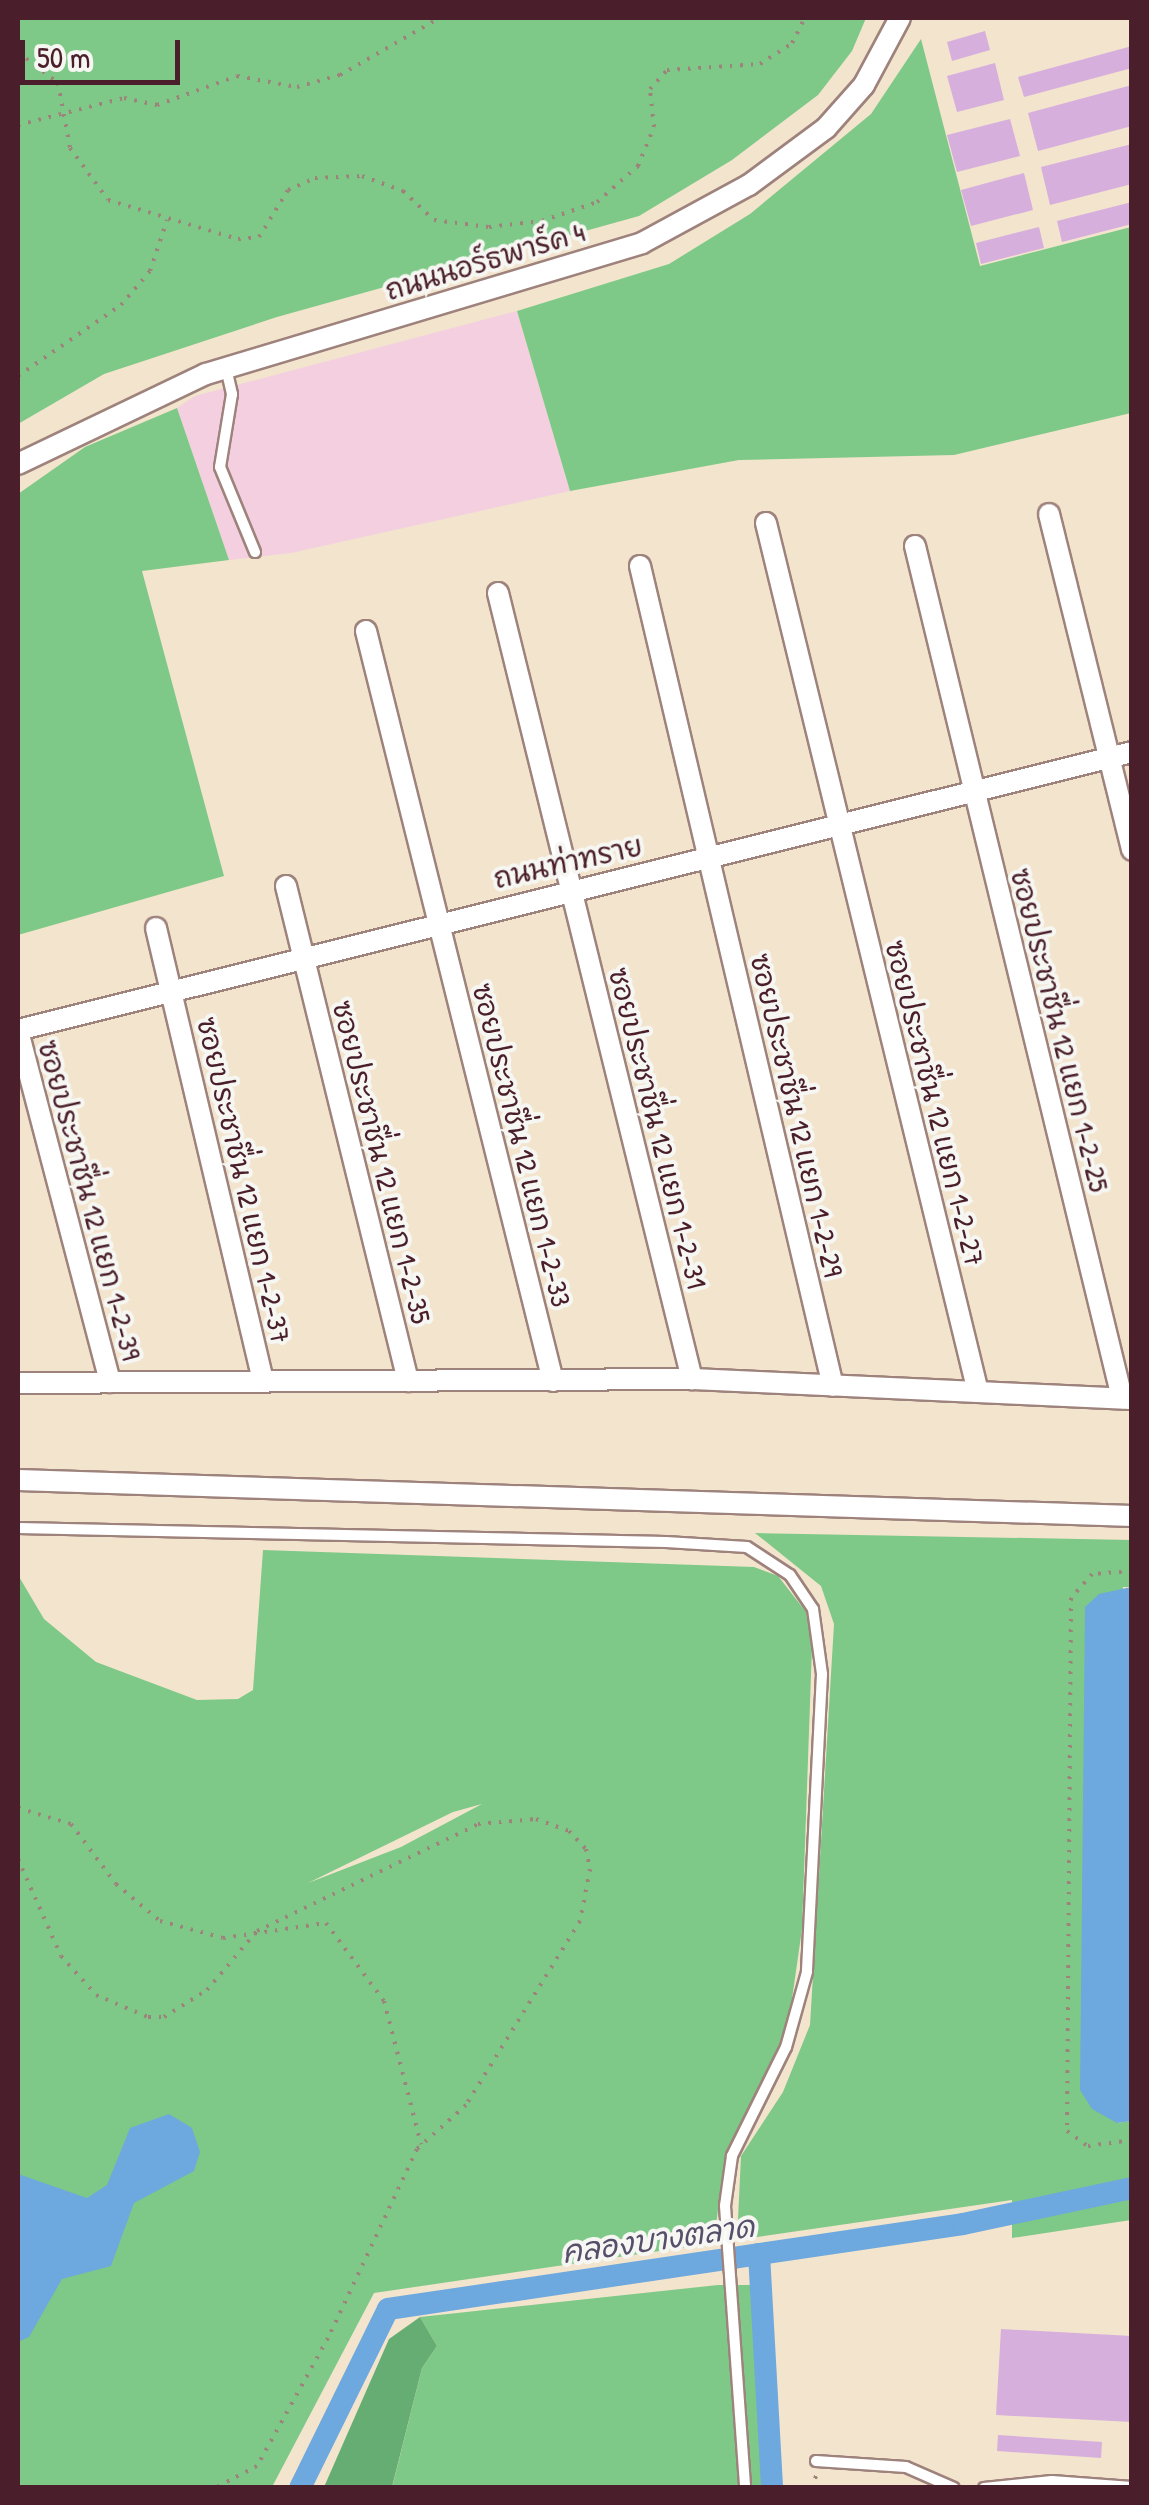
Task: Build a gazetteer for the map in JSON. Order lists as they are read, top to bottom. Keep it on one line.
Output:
{"streets":{"street":["ถนนนอร์ธพาร์ค 4","ถนนท่าทราย","ซอยประชาชื่น 12 แยก 1-2-25","ซอยประชาชื่น 12 แยก 1-2-27","ซอยประชาชื่น 12 แยก 1-2-29","ซอยประชาชื่น 12 แยก 1-2-31","ซอยประชาชื่น 12 แยก 1-2-33","ซอยประชาชื่น 12 แยก 1-2-35","ซอยประชาชื่น 12 แยก 1-2-37","ซอยประชาชื่น 12 แยก 1-2-39"]},"crossings":[["ถนนท่าทราย","ซอยประชาชื่น 12 แยก 1-2-25"],["ถนนท่าทราย","ซอยประชาชื่น 12 แยก 1-2-27"],["ถนนท่าทราย","ซอยประชาชื่น 12 แยก 1-2-29"],["ถนนท่าทราย","ซอยประชาชื่น 12 แยก 1-2-31"],["ถนนท่าทราย","ซอยประชาชื่น 12 แยก 1-2-33"],["ถนนท่าทราย","ซอยประชาชื่น 12 แยก 1-2-35"],["ถนนท่าทราย","ซอยประชาชื่น 12 แยก 1-2-37"],["ถนนท่าทราย","ซอยประชาชื่น 12 แยก 1-2-39"]],"water":["คลองบางตลาด"],"scale_bar":"50 m"}
